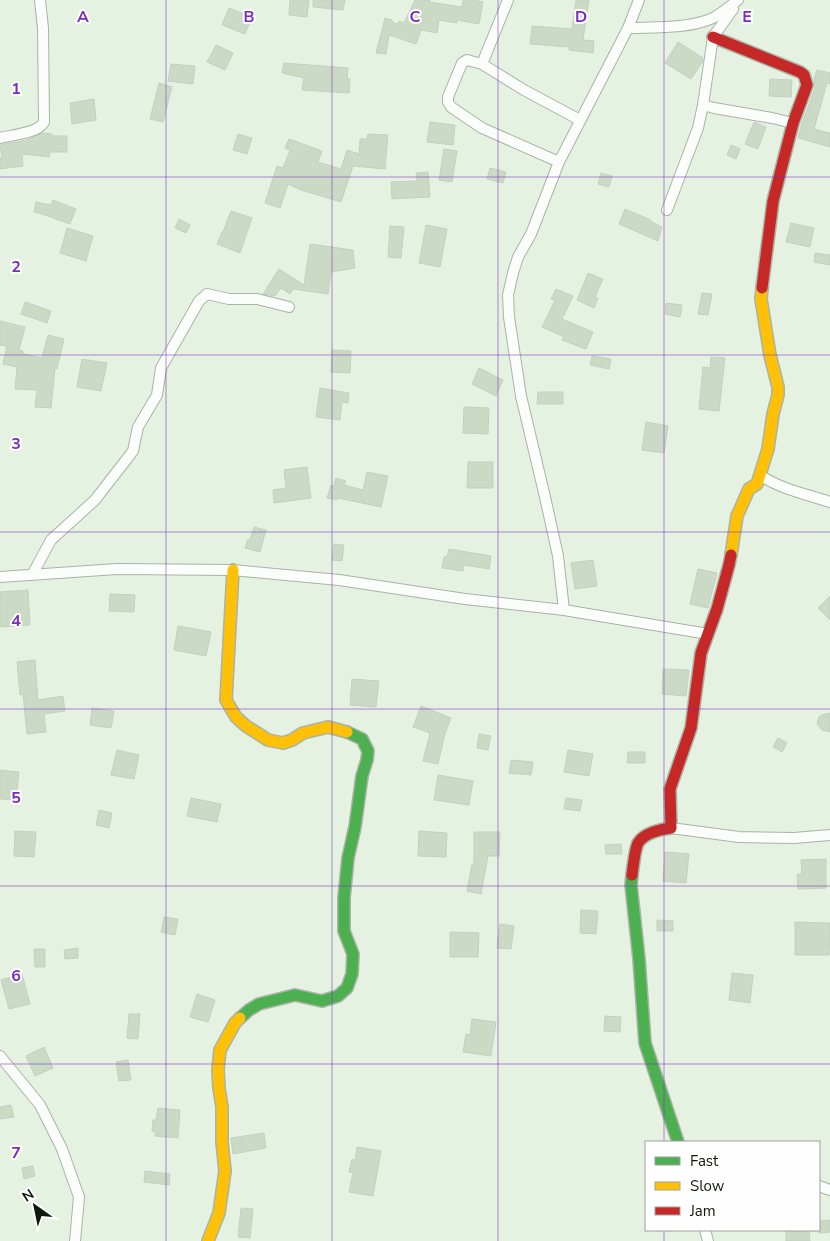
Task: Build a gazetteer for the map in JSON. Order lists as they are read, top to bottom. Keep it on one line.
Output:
{"legend":["Fast","Slow","Jam"],"north":"top left","grid":{"columns":["A","B","C","D","E"],"rows":["1","2","3","4","5","6","7"]}}
